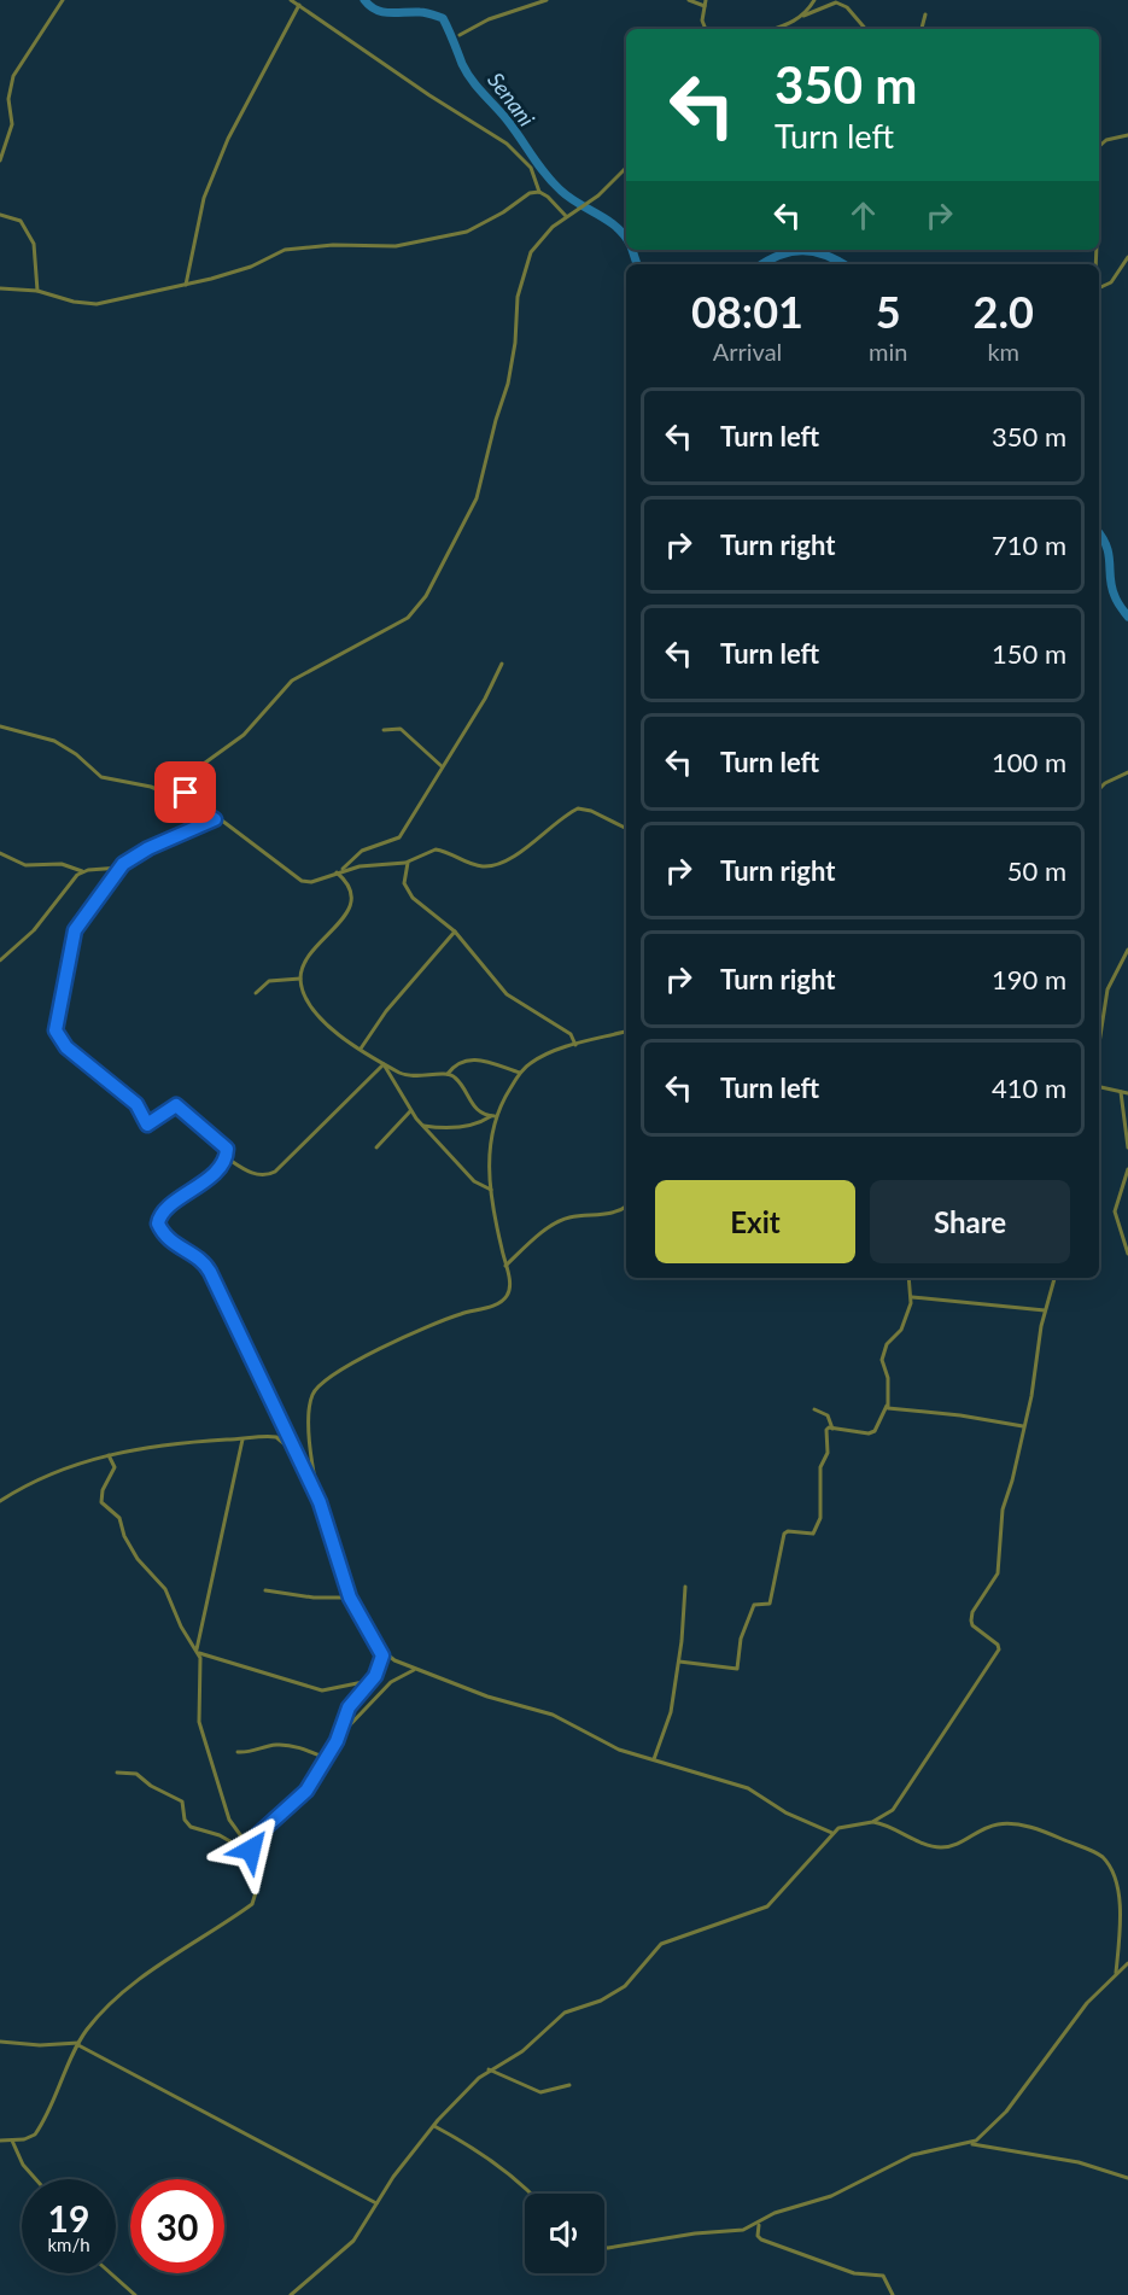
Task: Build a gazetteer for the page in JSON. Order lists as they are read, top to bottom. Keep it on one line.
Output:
{"water":["Senani"],"page":{"turn":["350 m","Turn left"],"eta":["08:01","Arrival","5","min","2.0","km"],"list":[{"name":"Turn left","value":"350 m"},{"name":"Turn right","value":"710 m"},{"name":"Turn left","value":"150 m"},{"name":"Turn left","value":"100 m"},{"name":"Turn right","value":"50 m"},{"name":"Turn right","value":"190 m"},{"name":"Turn left","value":"410 m"}],"buttons":["Exit","Share"],"speed":"19 km/h","limit":"30"}}
